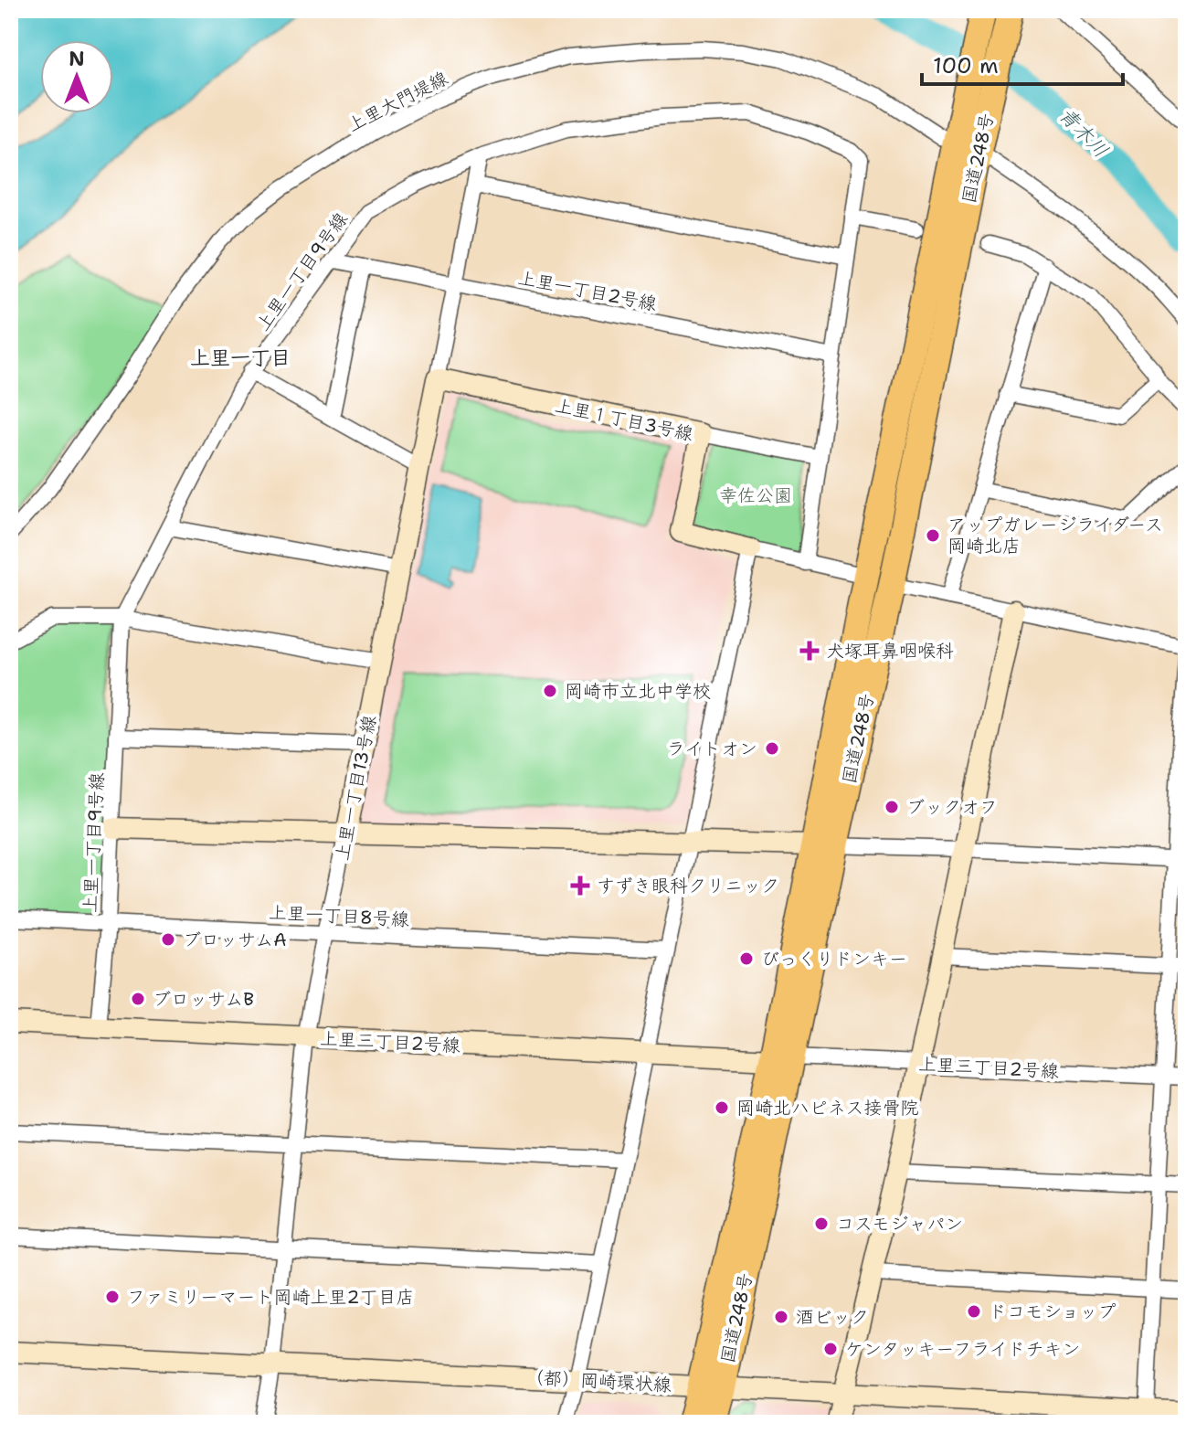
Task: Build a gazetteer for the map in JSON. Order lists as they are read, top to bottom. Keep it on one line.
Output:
{"streets":{"highway":["国道248号"],"street":["上里大門堤線","上里一丁目9号線","上里一丁目2号線","上里１丁目3号線","上里一丁目13号線","上里一丁目8号線","上里三丁目2号線","（都）岡崎環状線"]},"crossings":[["上里大門堤線","国道248号"],["国道248号","上里１丁目3号線"],["国道248号","上里三丁目2号線"],["国道248号","（都）岡崎環状線"],["上里一丁目9号線","上里一丁目2号線"],["上里一丁目9号線","上里１丁目3号線"],["上里一丁目9号線","上里一丁目13号線"],["上里一丁目9号線","上里一丁目8号線"],["上里一丁目9号線","上里三丁目2号線"],["上里一丁目2号線","上里一丁目13号線"],["上里１丁目3号線","上里一丁目13号線"],["上里一丁目13号線","上里一丁目8号線"],["上里一丁目13号線","上里三丁目2号線"],["上里一丁目13号線","（都）岡崎環状線"]],"districts":["上里一丁目"],"water":["青木川"],"parks":["幸佐公園"],"places":{"other":["アップガレージライダース 岡崎北店","岡崎市立北中学校","ライトオン","ブックオフ","ブロッサムA","びっくりドンキー","ブロッサムB","岡崎北ハピネス接骨院","コスモジャパン","ファミリーマート岡崎上里2丁目店","ドコモショップ","酒ビック","ケンタッキーフライドチキン"],"health":["犬塚耳鼻咽喉科","すずき眼科クリニック"]},"scale_bar":"100 m","north":"top"}
